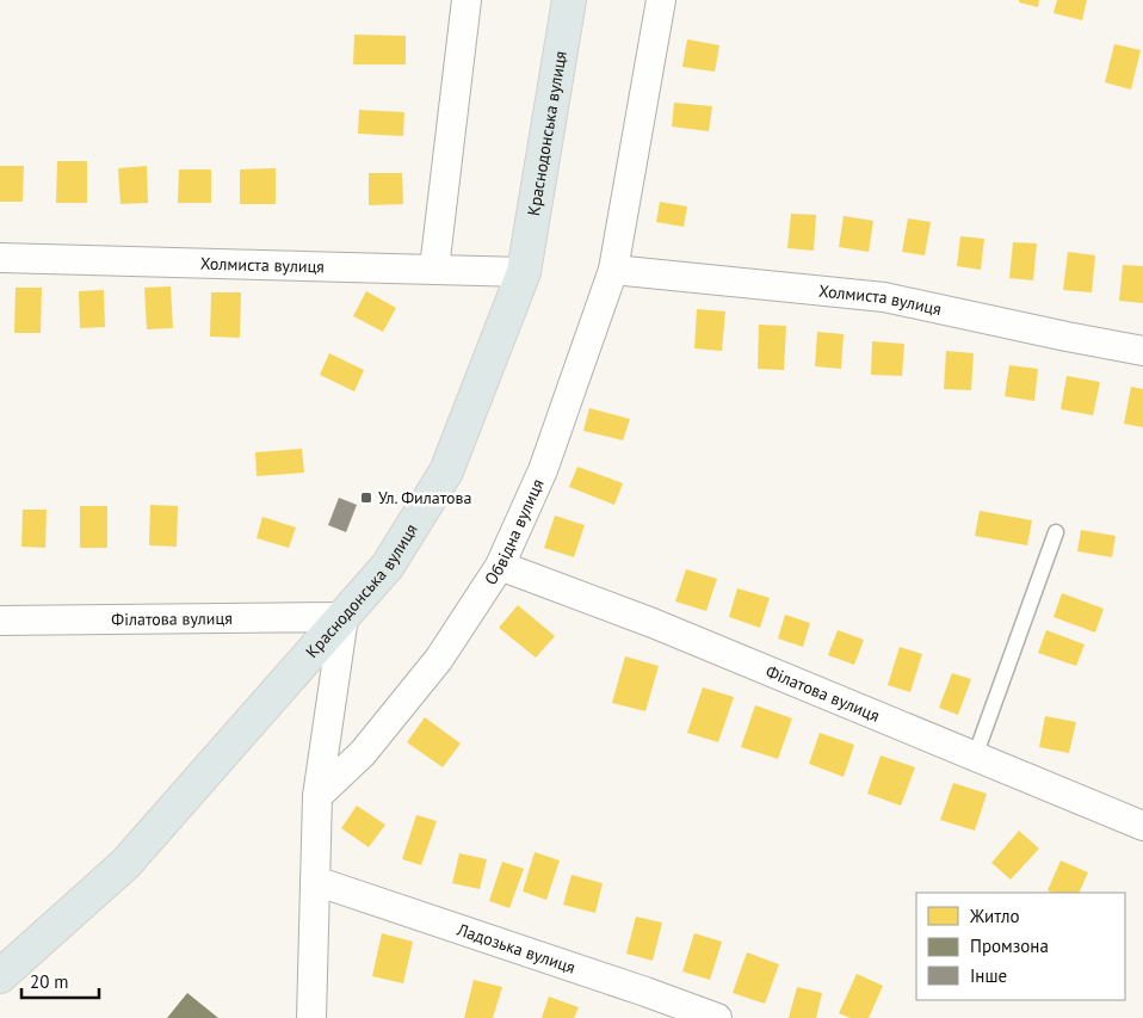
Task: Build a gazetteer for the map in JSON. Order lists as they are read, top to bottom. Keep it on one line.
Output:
{"streets":{"main road":["Краснодонська вулиця"],"street":["Холмиста вулиця","Обвідна вулиця","Філатова вулиця","Ладозька вулиця"]},"crossings":[["Краснодонська вулиця","Холмиста вулиця"],["Краснодонська вулиця","Філатова вулиця"],["Холмиста вулиця","Обвідна вулиця"],["Обвідна вулиця","Філатова вулиця"]],"places":{"transit":["Ул. Филатова"]},"legend":["Житло","Промзона","Інше"],"scale_bar":"20 m"}
